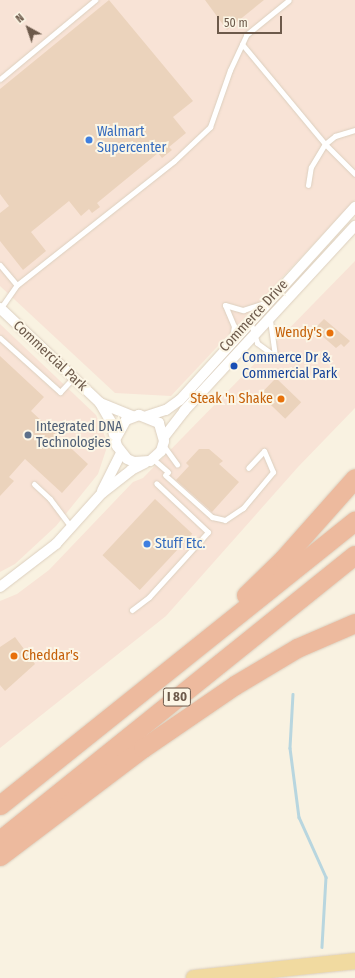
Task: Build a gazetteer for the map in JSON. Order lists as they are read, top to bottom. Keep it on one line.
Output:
{"streets":{"highway":["I 80"],"street":["Commerce Drive","Commercial Park"]},"places":["Walmart Supercenter","Wendy's","Commerce Dr & Commercial Park","Steak 'n Shake","Integrated DNA Technologies","Stuff Etc.","Cheddar's"],"scale_bar":"50 m","north":"top left"}
